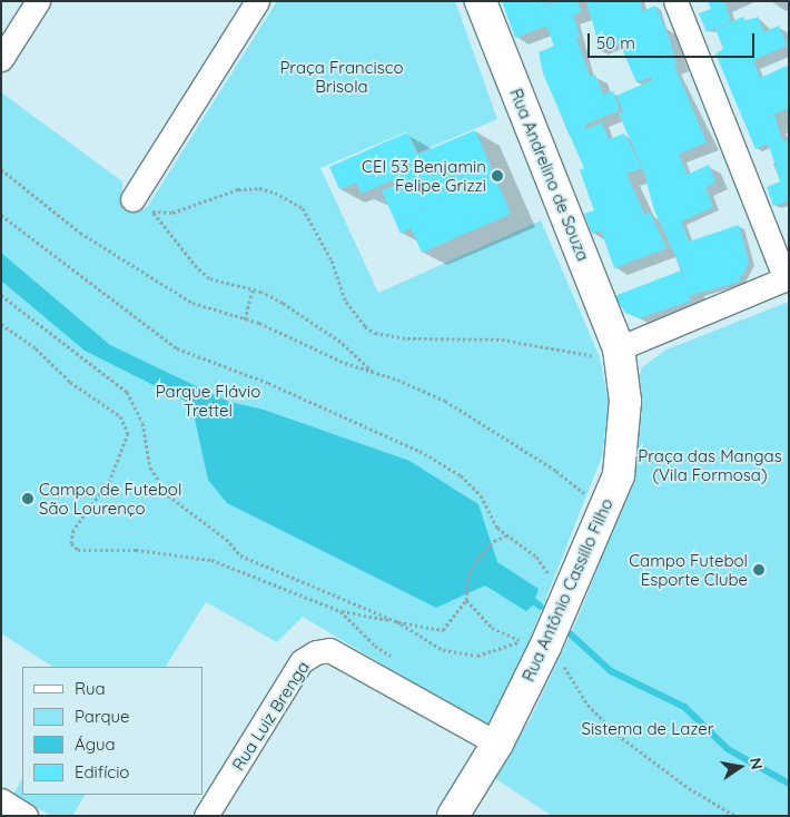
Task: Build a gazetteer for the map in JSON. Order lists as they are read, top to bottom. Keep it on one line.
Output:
{"streets":{"street":["Rua Andrelino de Souza","Rua Antônio Cassillo Filho","Rua Luiz Brenga"]},"crossings":[["Rua Andrelino de Souza","Rua Antônio Cassillo Filho"],["Rua Antônio Cassillo Filho","Rua Luiz Brenga"]],"parks":["Praça Francisco Brisola","Parque Flávio Trettel","Praça das Mangas (Vila Formosa)","Sistema de Lazer"],"places":["CEI 53 Benjamin Felipe Grizzi","Campo de Futebol São Lourenço","Campo Futebol Esporte Clube"],"legend":["Rua","Parque","Água","Edifício"],"scale_bar":"50 m","north":"right"}
